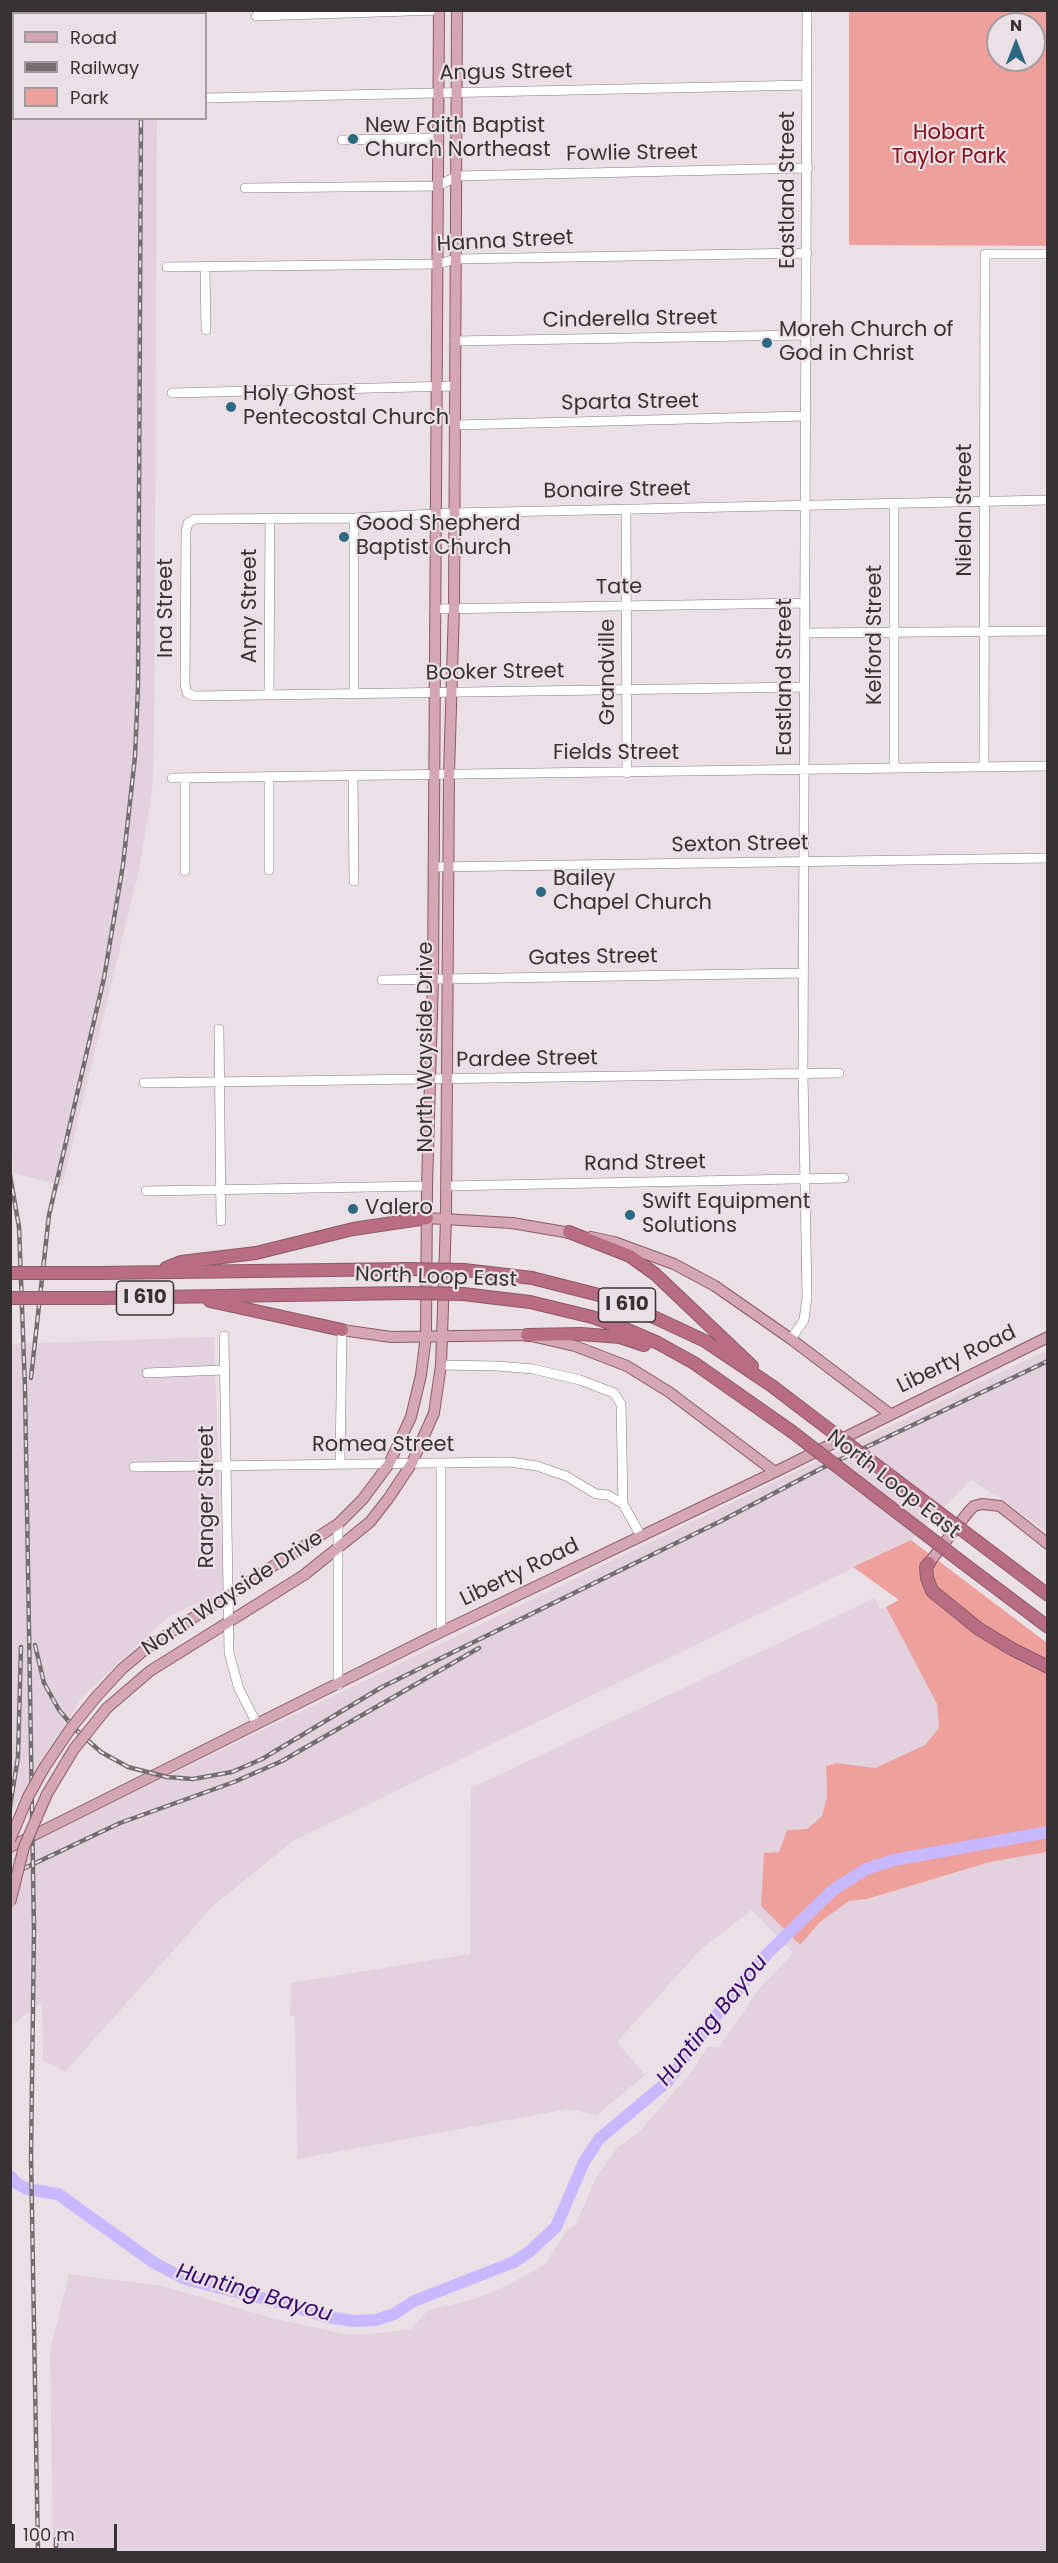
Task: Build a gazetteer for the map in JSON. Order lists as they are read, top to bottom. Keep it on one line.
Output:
{"streets":{"highway":["North Loop East","I 610"],"main road":["North Wayside Drive","Liberty Road"],"street":["Angus Street","Fowlie Street","Eastland Street","Hanna Street","Cinderella Street","Sparta Street","Bonaire Street","Nielan Street","Tate","Amy Street","Ina Street","Kelford Street","Grandville","Booker Street","Fields Street","Sexton Street","Gates Street","Pardee Street","Rand Street","Romea Street","Ranger Street"]},"crossings":[["Angus Street","Eastland Street"],["Angus Street","North Wayside Drive"],["Fowlie Street","Eastland Street"],["Fowlie Street","North Wayside Drive"],["Eastland Street","Hanna Street"],["Eastland Street","Cinderella Street"],["Eastland Street","Sparta Street"],["Eastland Street","Bonaire Street"],["Eastland Street","Tate"],["Eastland Street","Booker Street"],["Eastland Street","Fields Street"],["Eastland Street","Sexton Street"],["Eastland Street","Gates Street"],["Eastland Street","Pardee Street"],["Eastland Street","Rand Street"],["Hanna Street","North Wayside Drive"],["Cinderella Street","North Wayside Drive"],["Sparta Street","North Wayside Drive"],["Bonaire Street","Nielan Street"],["Bonaire Street","Amy Street"],["Bonaire Street","Ina Street"],["Bonaire Street","Kelford Street"],["Bonaire Street","Grandville"],["Bonaire Street","North Wayside Drive"],["Nielan Street","Fields Street"],["Tate","Grandville"],["Tate","North Wayside Drive"],["Amy Street","Booker Street"],["Ina Street","Booker Street"],["Kelford Street","Fields Street"],["Grandville","Booker Street"],["Grandville","Fields Street"],["Booker Street","North Wayside Drive"],["Fields Street","North Wayside Drive"],["Sexton Street","North Wayside Drive"],["Gates Street","North Wayside Drive"],["North Wayside Drive","Pardee Street"],["North Wayside Drive","Rand Street"],["North Wayside Drive","Romea Street"],["North Wayside Drive","Ranger Street"],["Liberty Road","Ranger Street"],["Romea Street","Ranger Street"]],"water":["Hunting Bayou"],"parks":["Hobart Taylor Park"],"places":["New Faith Baptist Church Northeast","Moreh Church of God in Christ","Holy Ghost Pentecostal Church","Good Shepherd Baptist Church","Bailey Chapel Church","Valero","Swift Equipment Solutions"],"legend":["Road","Railway","Park"],"scale_bar":"100 m","north":"top"}
